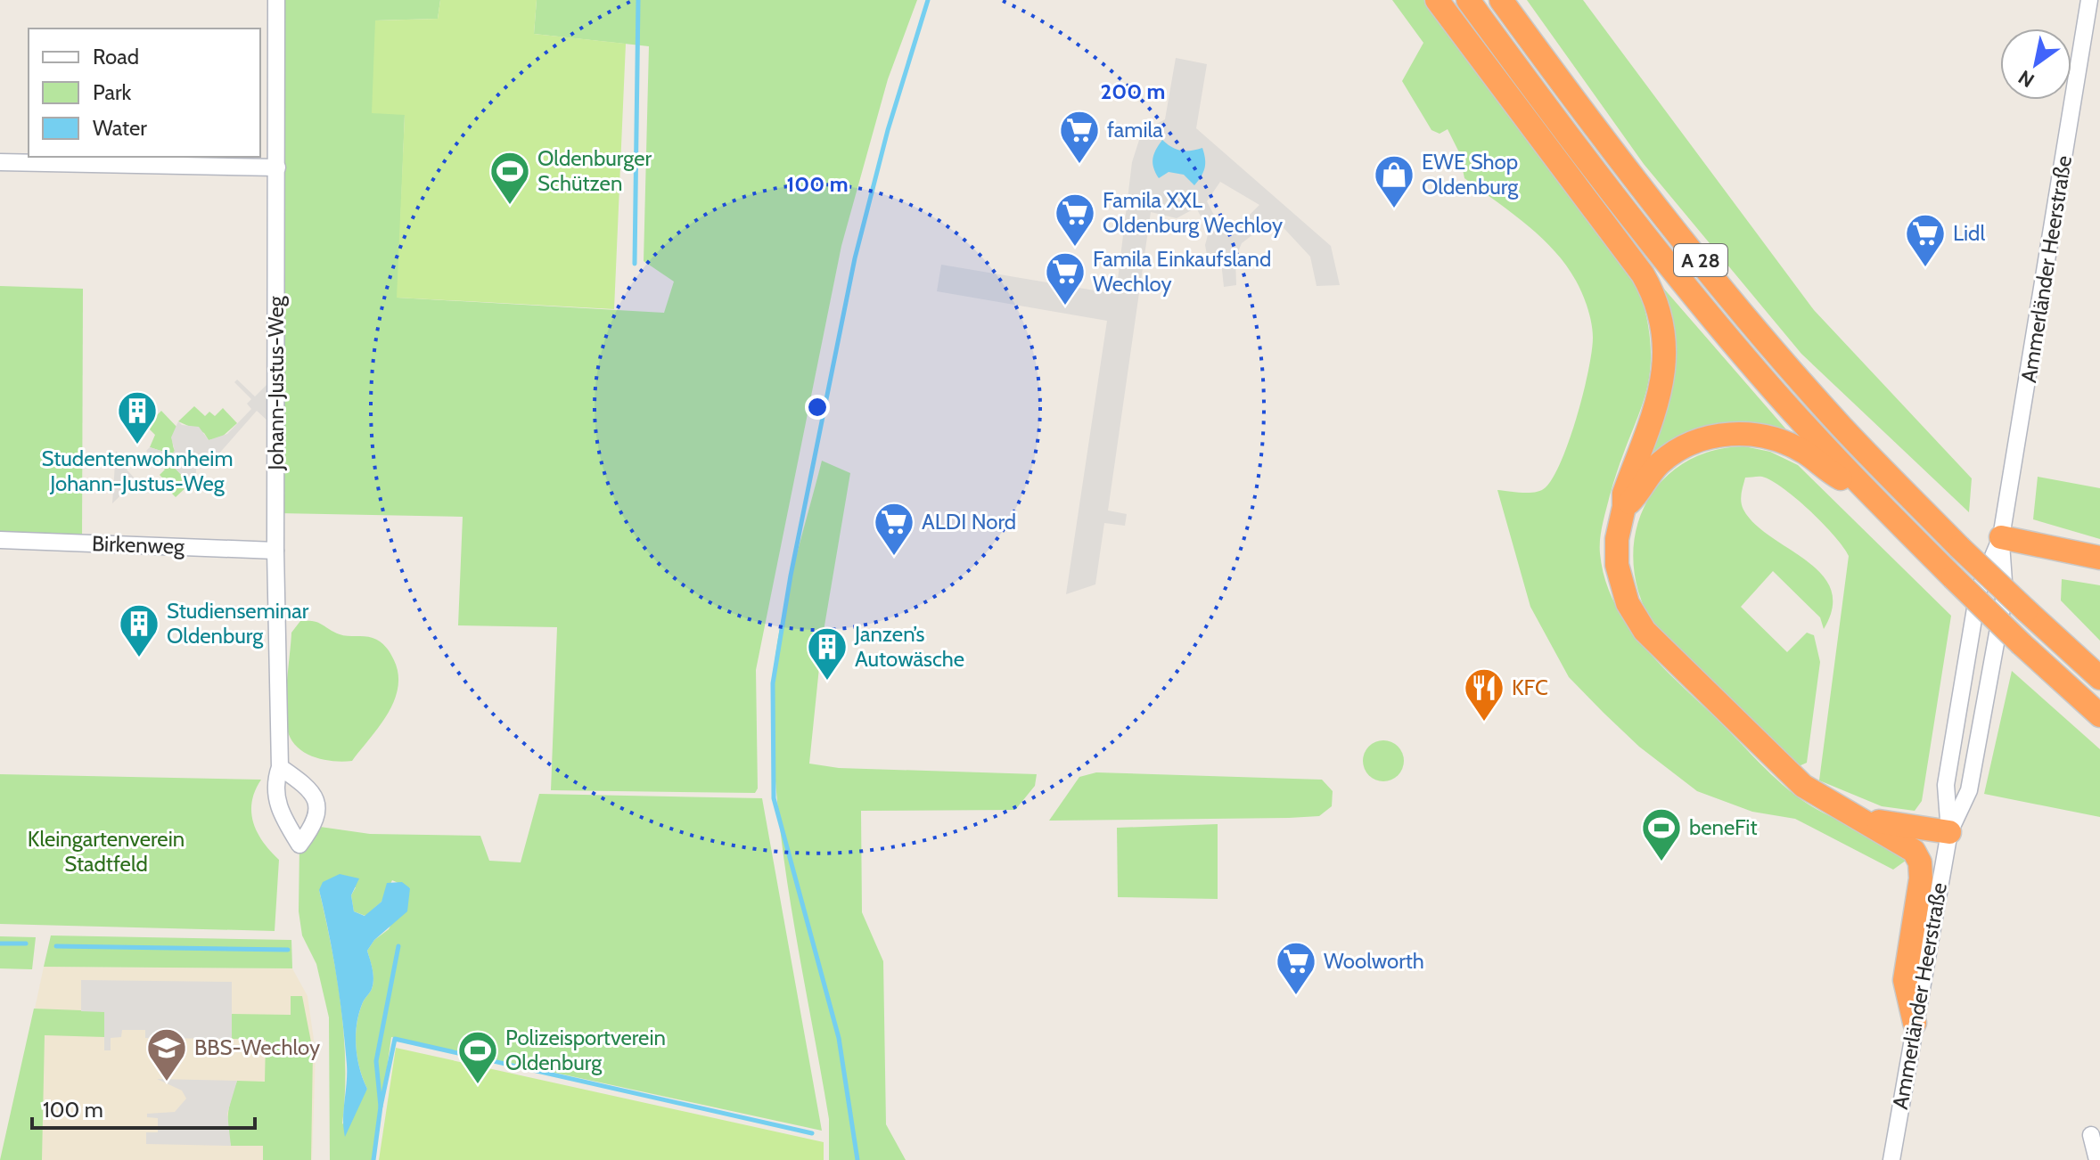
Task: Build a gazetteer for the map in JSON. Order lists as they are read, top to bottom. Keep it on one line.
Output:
{"streets":{"highway":["A 28"],"street":["Ammerländer Heerstraße","Johann-Justus-Weg","Birkenweg"]},"crossings":[["Johann-Justus-Weg","Birkenweg"]],"parks":["Kleingartenverein Stadtfeld"],"places":{"supermarket":["famila","Famila XXL Oldenburg Wechloy","Lidl","Famila Einkaufsland Wechloy","ALDI Nord","Woolworth"],"sports":["Oldenburger Schützen","beneFit","Polizeisportverein Oldenburg"],"shop":["EWE Shop Oldenburg"],"building":["Studentenwohnheim Johann-Justus-Weg","Studienseminar Oldenburg","Janzen’s Autowäsche"],"restaurant":["KFC"],"school or university":["BBS-Wechloy"]},"legend":["Road","Park","Water"],"scale_bar":"100 m","north":"bottom left","rings":["200 m","100 m"]}
